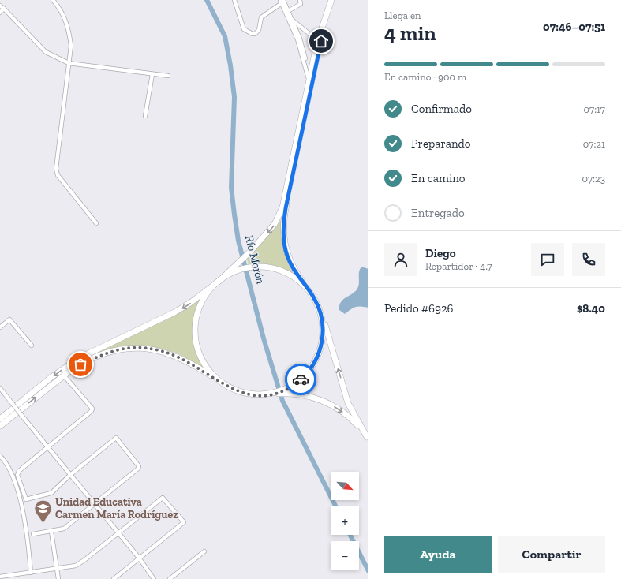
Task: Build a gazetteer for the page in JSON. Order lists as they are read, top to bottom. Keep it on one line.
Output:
{"water":["Río Morón"],"places":{"school or university":["Unidad Educativa Carmen María Rodríguez"]},"north":"bottom right","page":{"heading":["4 min","Llega en","07:46–07:51"],"panel":["Diego","Repartidor · 4.7","Pedido #6926","$8.40"],"bar":"En camino · 900 m","list":[["Confirmado","07:17"],["Preparando","07:21"],["En camino","07:23"],"Entregado"],"map_buttons":["+","−"],"buttons":["Ayuda","Compartir"]}}
